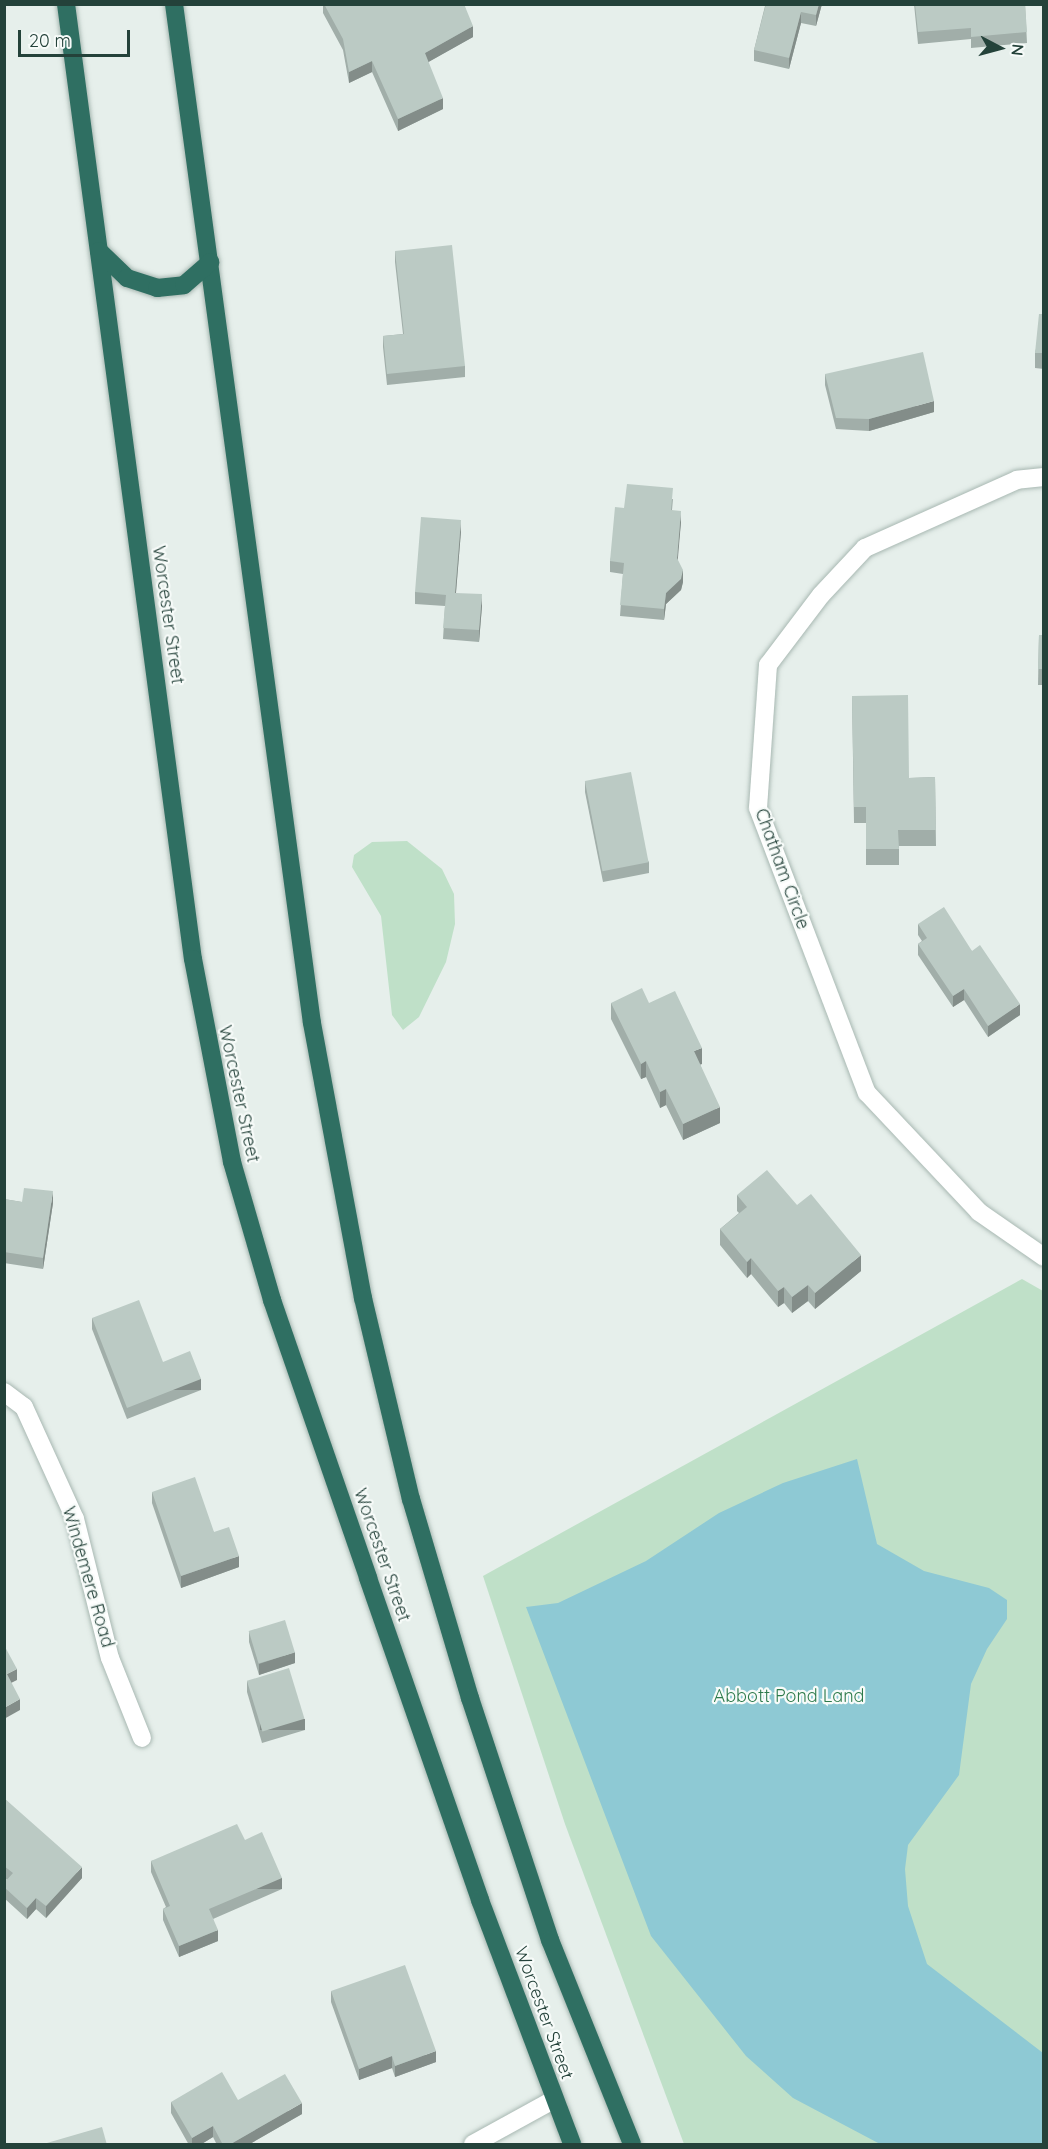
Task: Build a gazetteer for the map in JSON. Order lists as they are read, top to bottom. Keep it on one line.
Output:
{"streets":{"highway":["Worcester Street"],"street":["Chatham Circle","Windemere Road"]},"parks":["Abbott Pond Land"],"scale_bar":"20 m","north":"right"}
